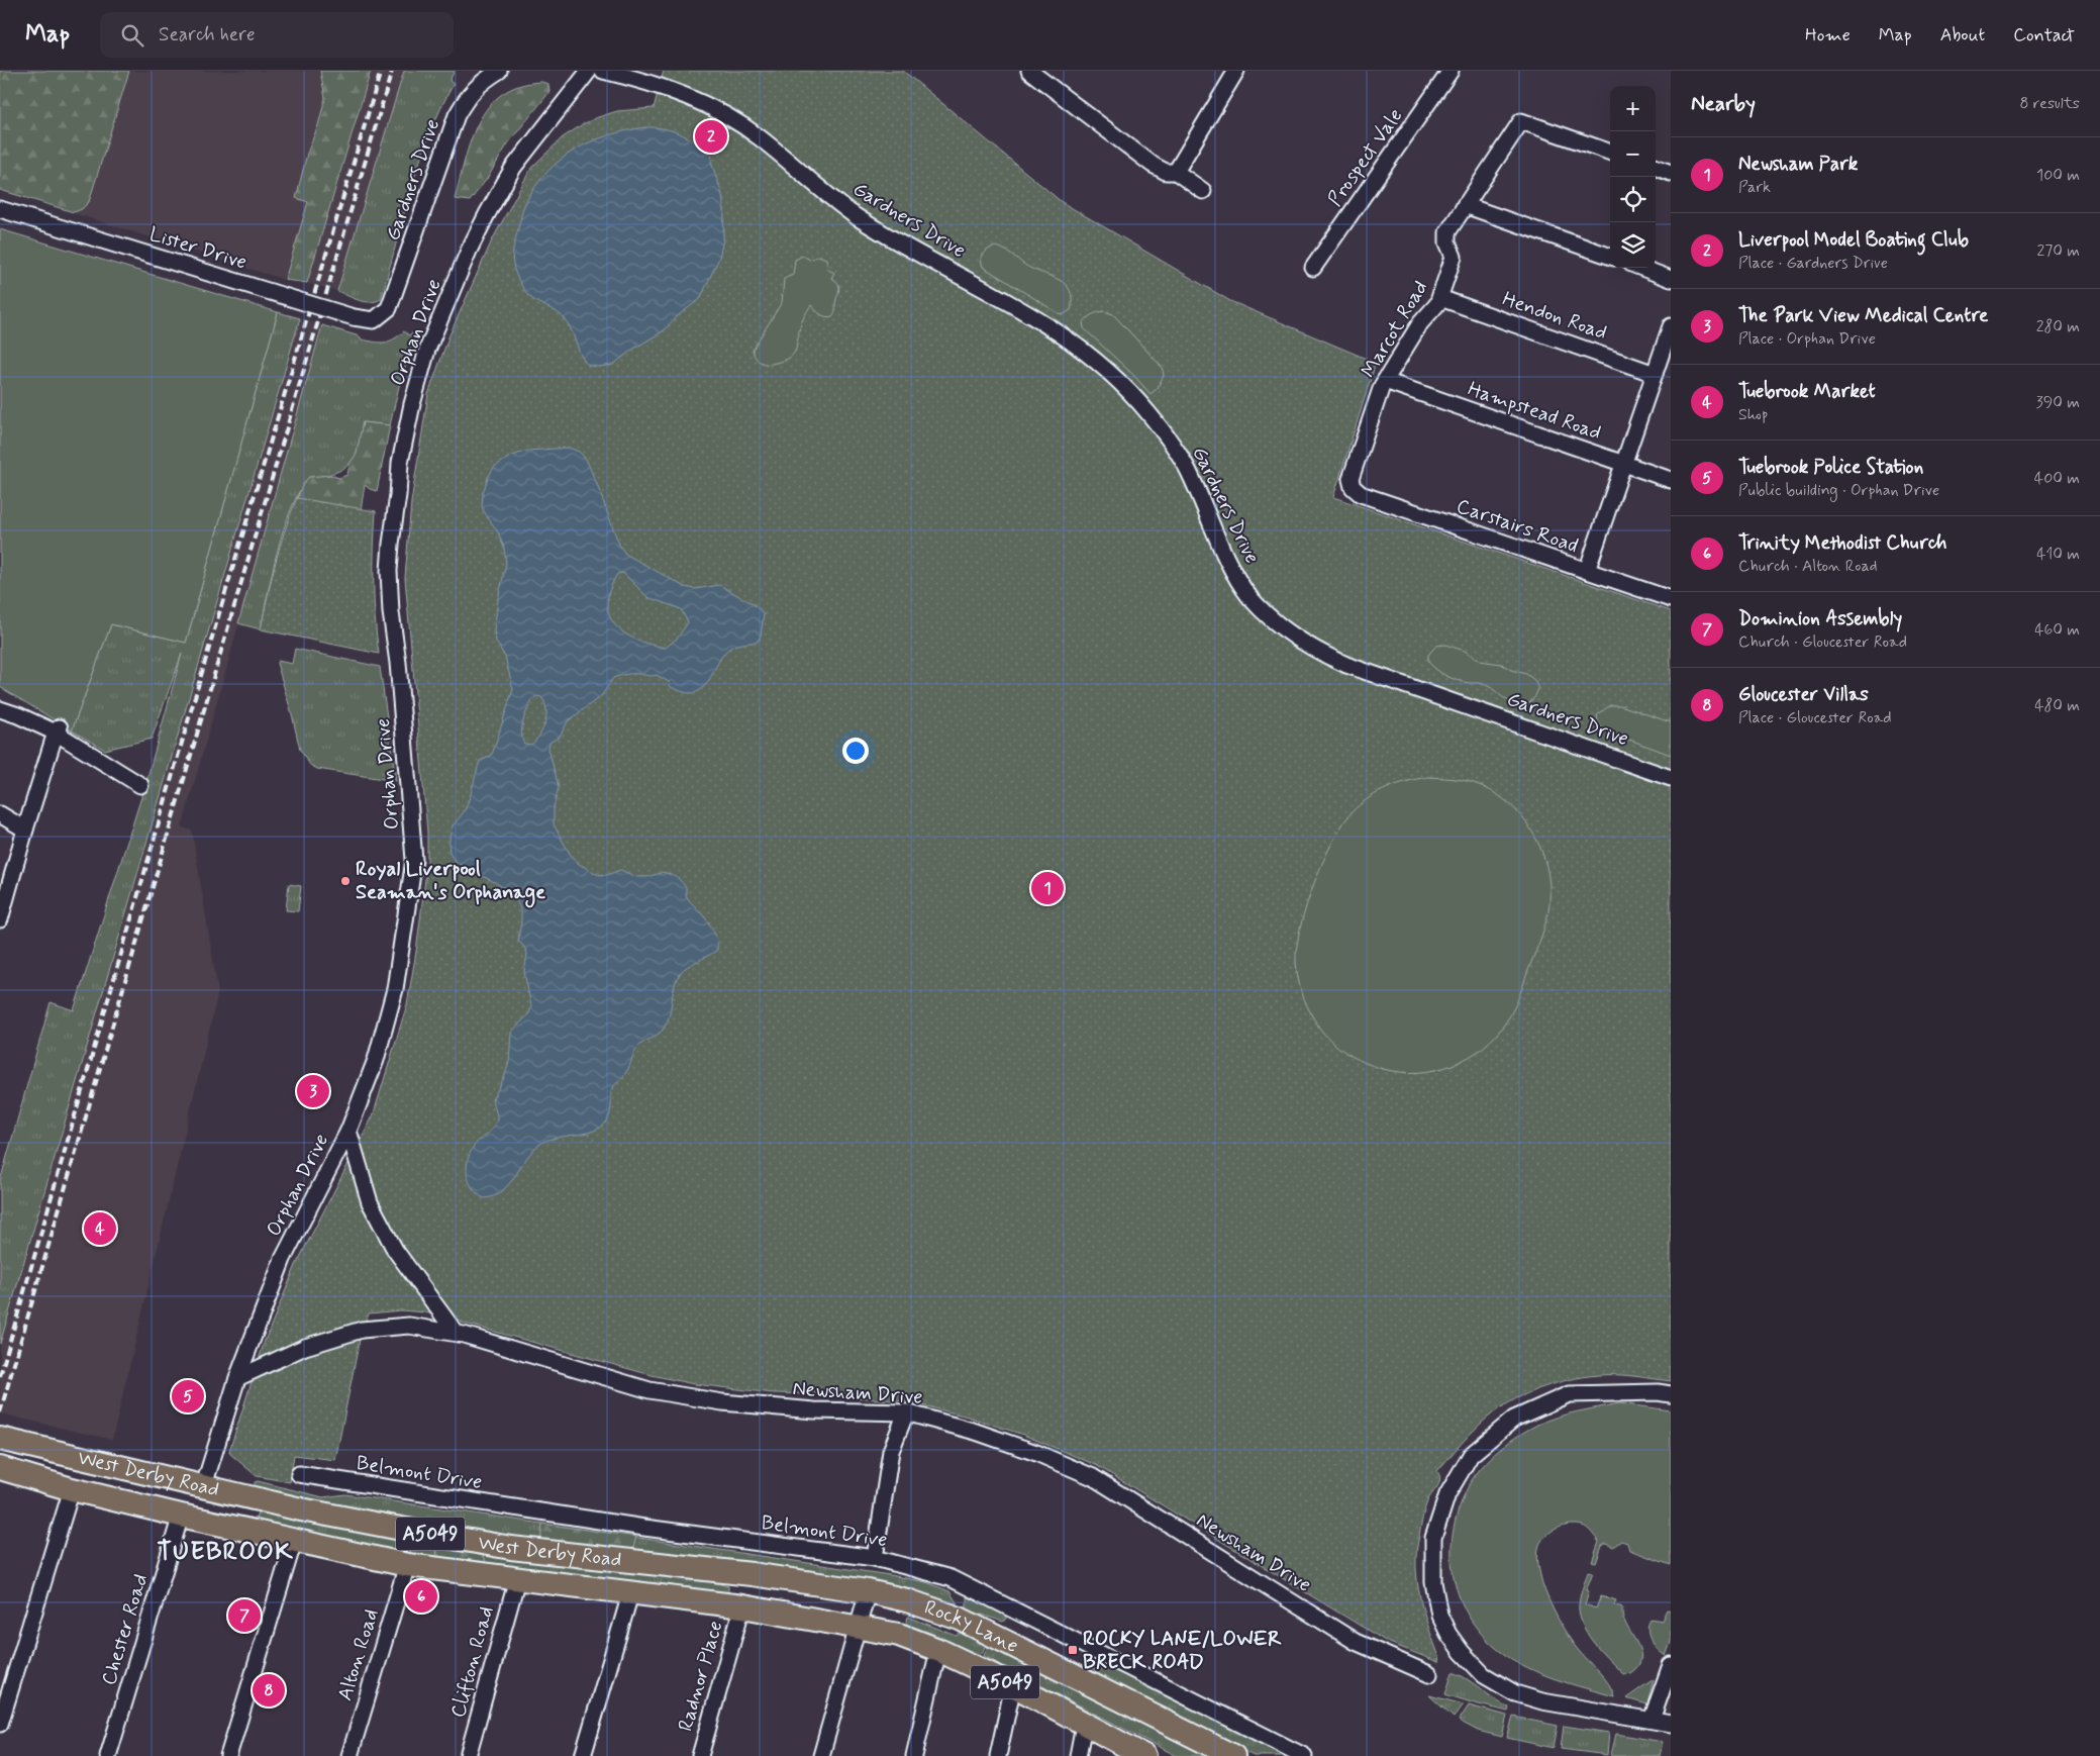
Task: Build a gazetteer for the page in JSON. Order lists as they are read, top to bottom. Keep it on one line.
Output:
{"streets":{"highway":["West Derby Road","A5049","Rocky Lane"],"street":["Prospect Vale","Gardners Drive","Lister Drive","Hendon Road","Marcot Road","Orphan Drive","Hampstead Road","Carstairs Road","Newsham Drive","Belmont Drive","Chester Road","Alton Road","Clifton Road","Radnor Place"]},"crossings":[["Gardners Drive","Lister Drive"],["Hendon Road","Marcot Road"],["Marcot Road","Hampstead Road"],["Marcot Road","Carstairs Road"],["Orphan Drive","Newsham Drive"],["Orphan Drive","West Derby Road"],["West Derby Road","Rocky Lane"],["West Derby Road","Chester Road"],["West Derby Road","Alton Road"],["West Derby Road","Clifton Road"],["West Derby Road","Radnor Place"]],"districts":["TUEBROOK"],"places":{"other":["Royal Liverpool Seaman's Orphanage"],"transit":["ROCKY LANE/LOWER BRECK ROAD"]},"page":{"header":"Map","search":"Search here","nav":["Home","Map","About","Contact"],"heading":["Nearby","8 results"],"map_buttons":["+","−"],"pins":["2","1","3","4","5","6","7","8"],"list":[{"mark":"1","name":"Newsham Park","note":"Park","value":"100 m"},{"mark":"2","name":"Liverpool Model Boating Club","note":"Place · Gardners Drive","value":"270 m"},{"mark":"3","name":"The Park View Medical Centre","note":"Place · Orphan Drive","value":"280 m"},{"mark":"4","name":"Tuebrook Market","note":"Shop","value":"390 m"},{"mark":"5","name":"Tuebrook Police Station","note":"Public building · Orphan Drive","value":"400 m"},{"mark":"6","name":"Trinity Methodist Church","note":"Church · Alton Road","value":"410 m"},{"mark":"7","name":"Dominion Assembly","note":"Church · Gloucester Road","value":"460 m"},{"mark":"8","name":"Gloucester Villas","note":"Place · Gloucester Road","value":"480 m"}]}}
